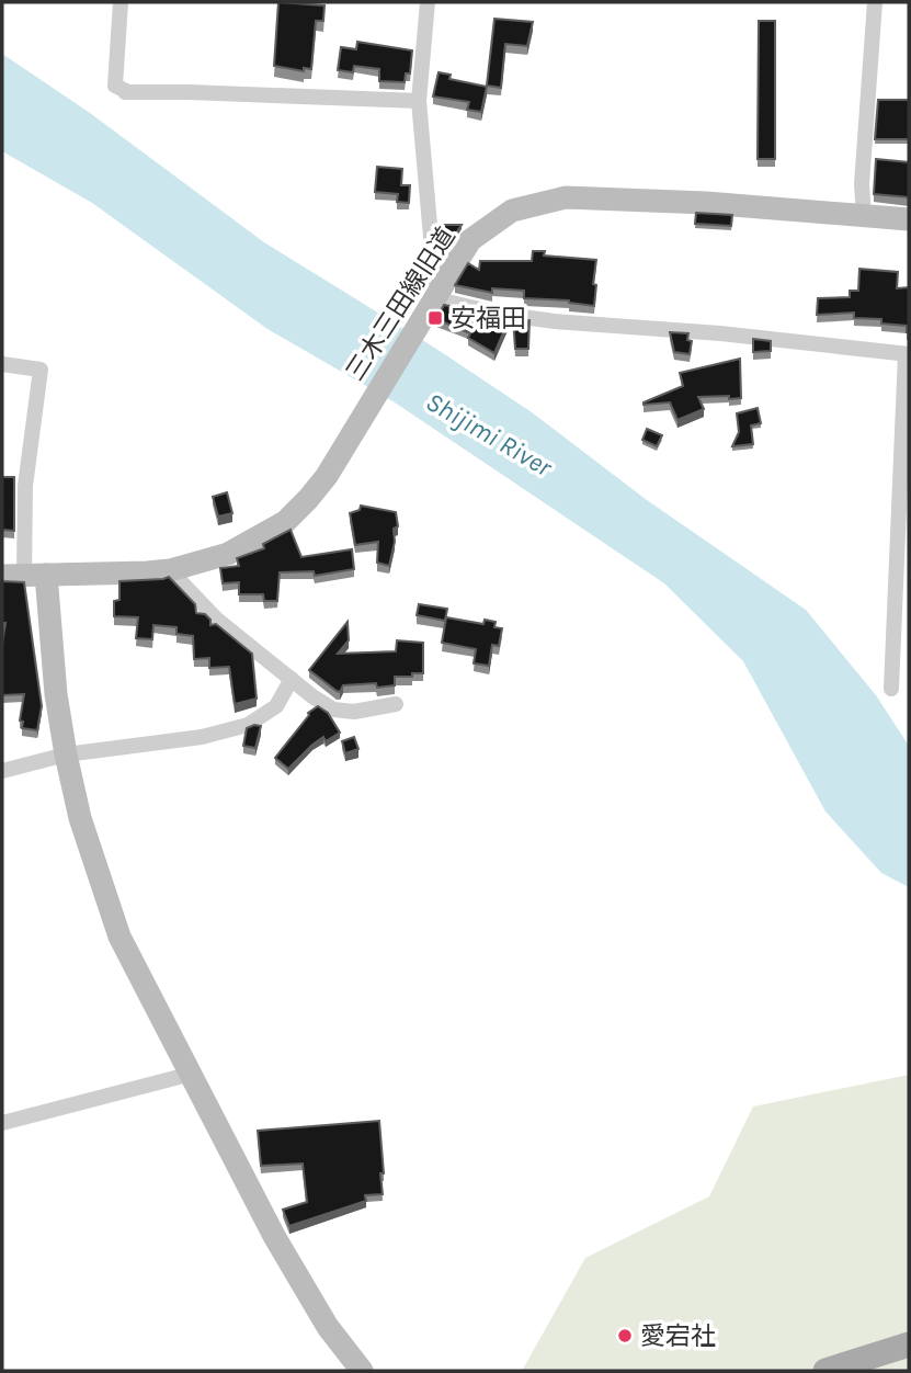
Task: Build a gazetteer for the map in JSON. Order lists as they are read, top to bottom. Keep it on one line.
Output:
{"streets":{"street":["三木三田線旧道"]},"water":["Shijimi River"],"places":{"transit":["安福田"],"other":["愛宕社"]}}
